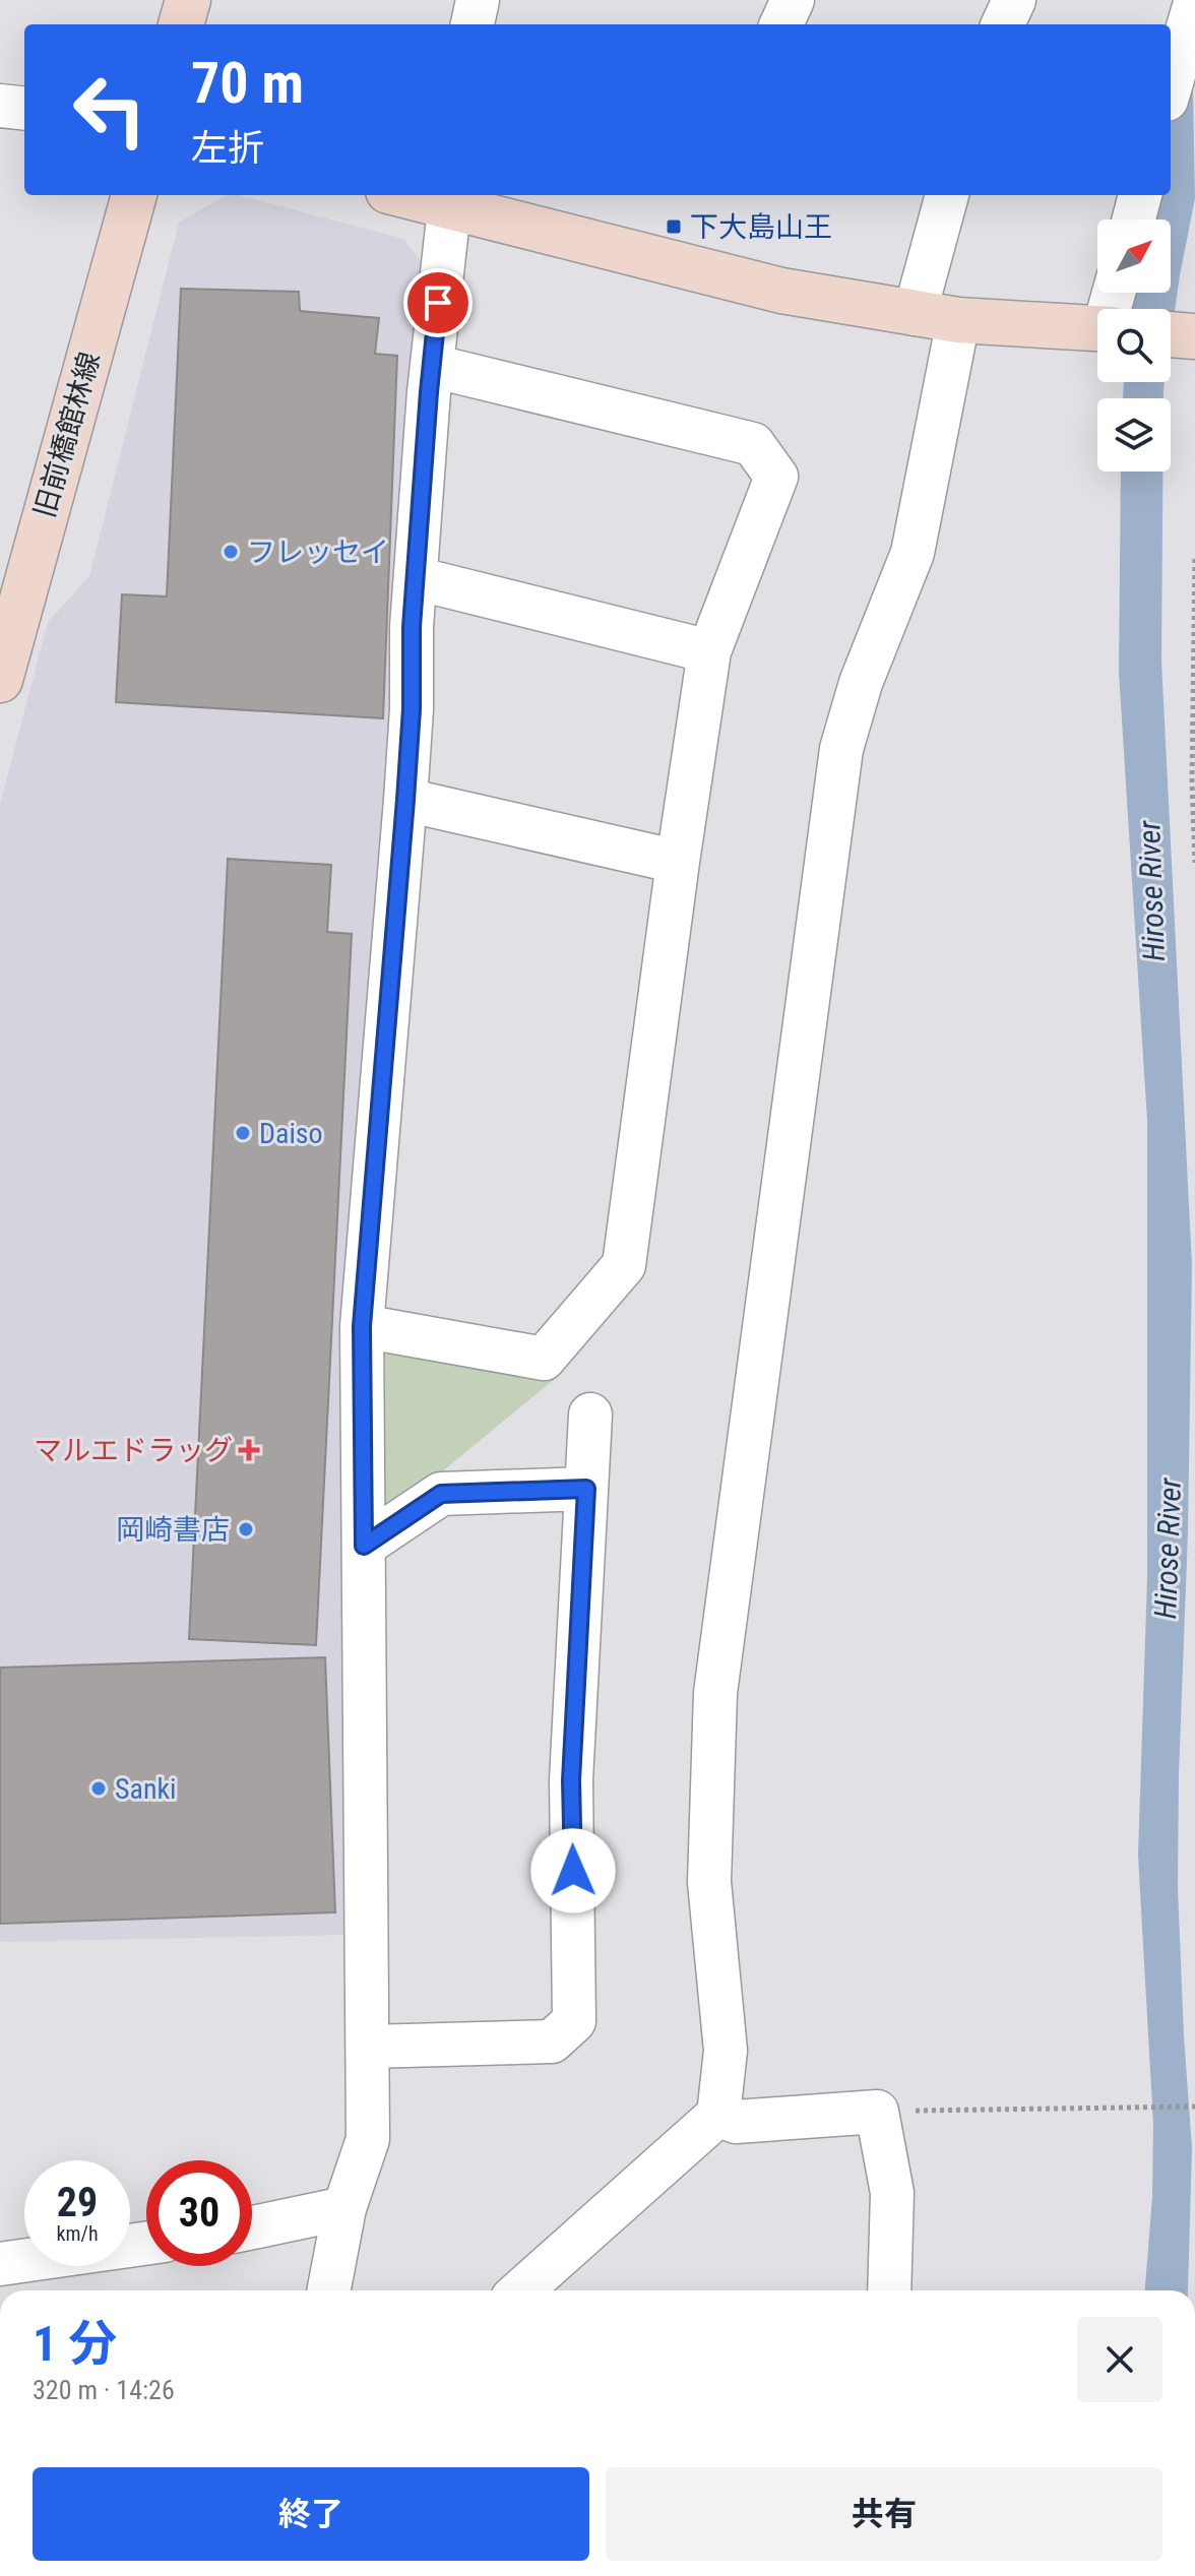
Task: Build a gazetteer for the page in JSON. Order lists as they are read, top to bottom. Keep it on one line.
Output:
{"streets":{"street":["旧前橋館林線"]},"water":["Hirose River"],"places":{"transit":["下大島山王"],"other":["フレッセイ","Daiso","岡崎書店","Sanki"],"health":["マルエドラッグ"]},"north":"top right","page":{"turn":["70 m","左折"],"speed":"29 km/h","limit":"30","heading":["1 分","320 m · 14:26"],"buttons":["終了","共有"]}}
